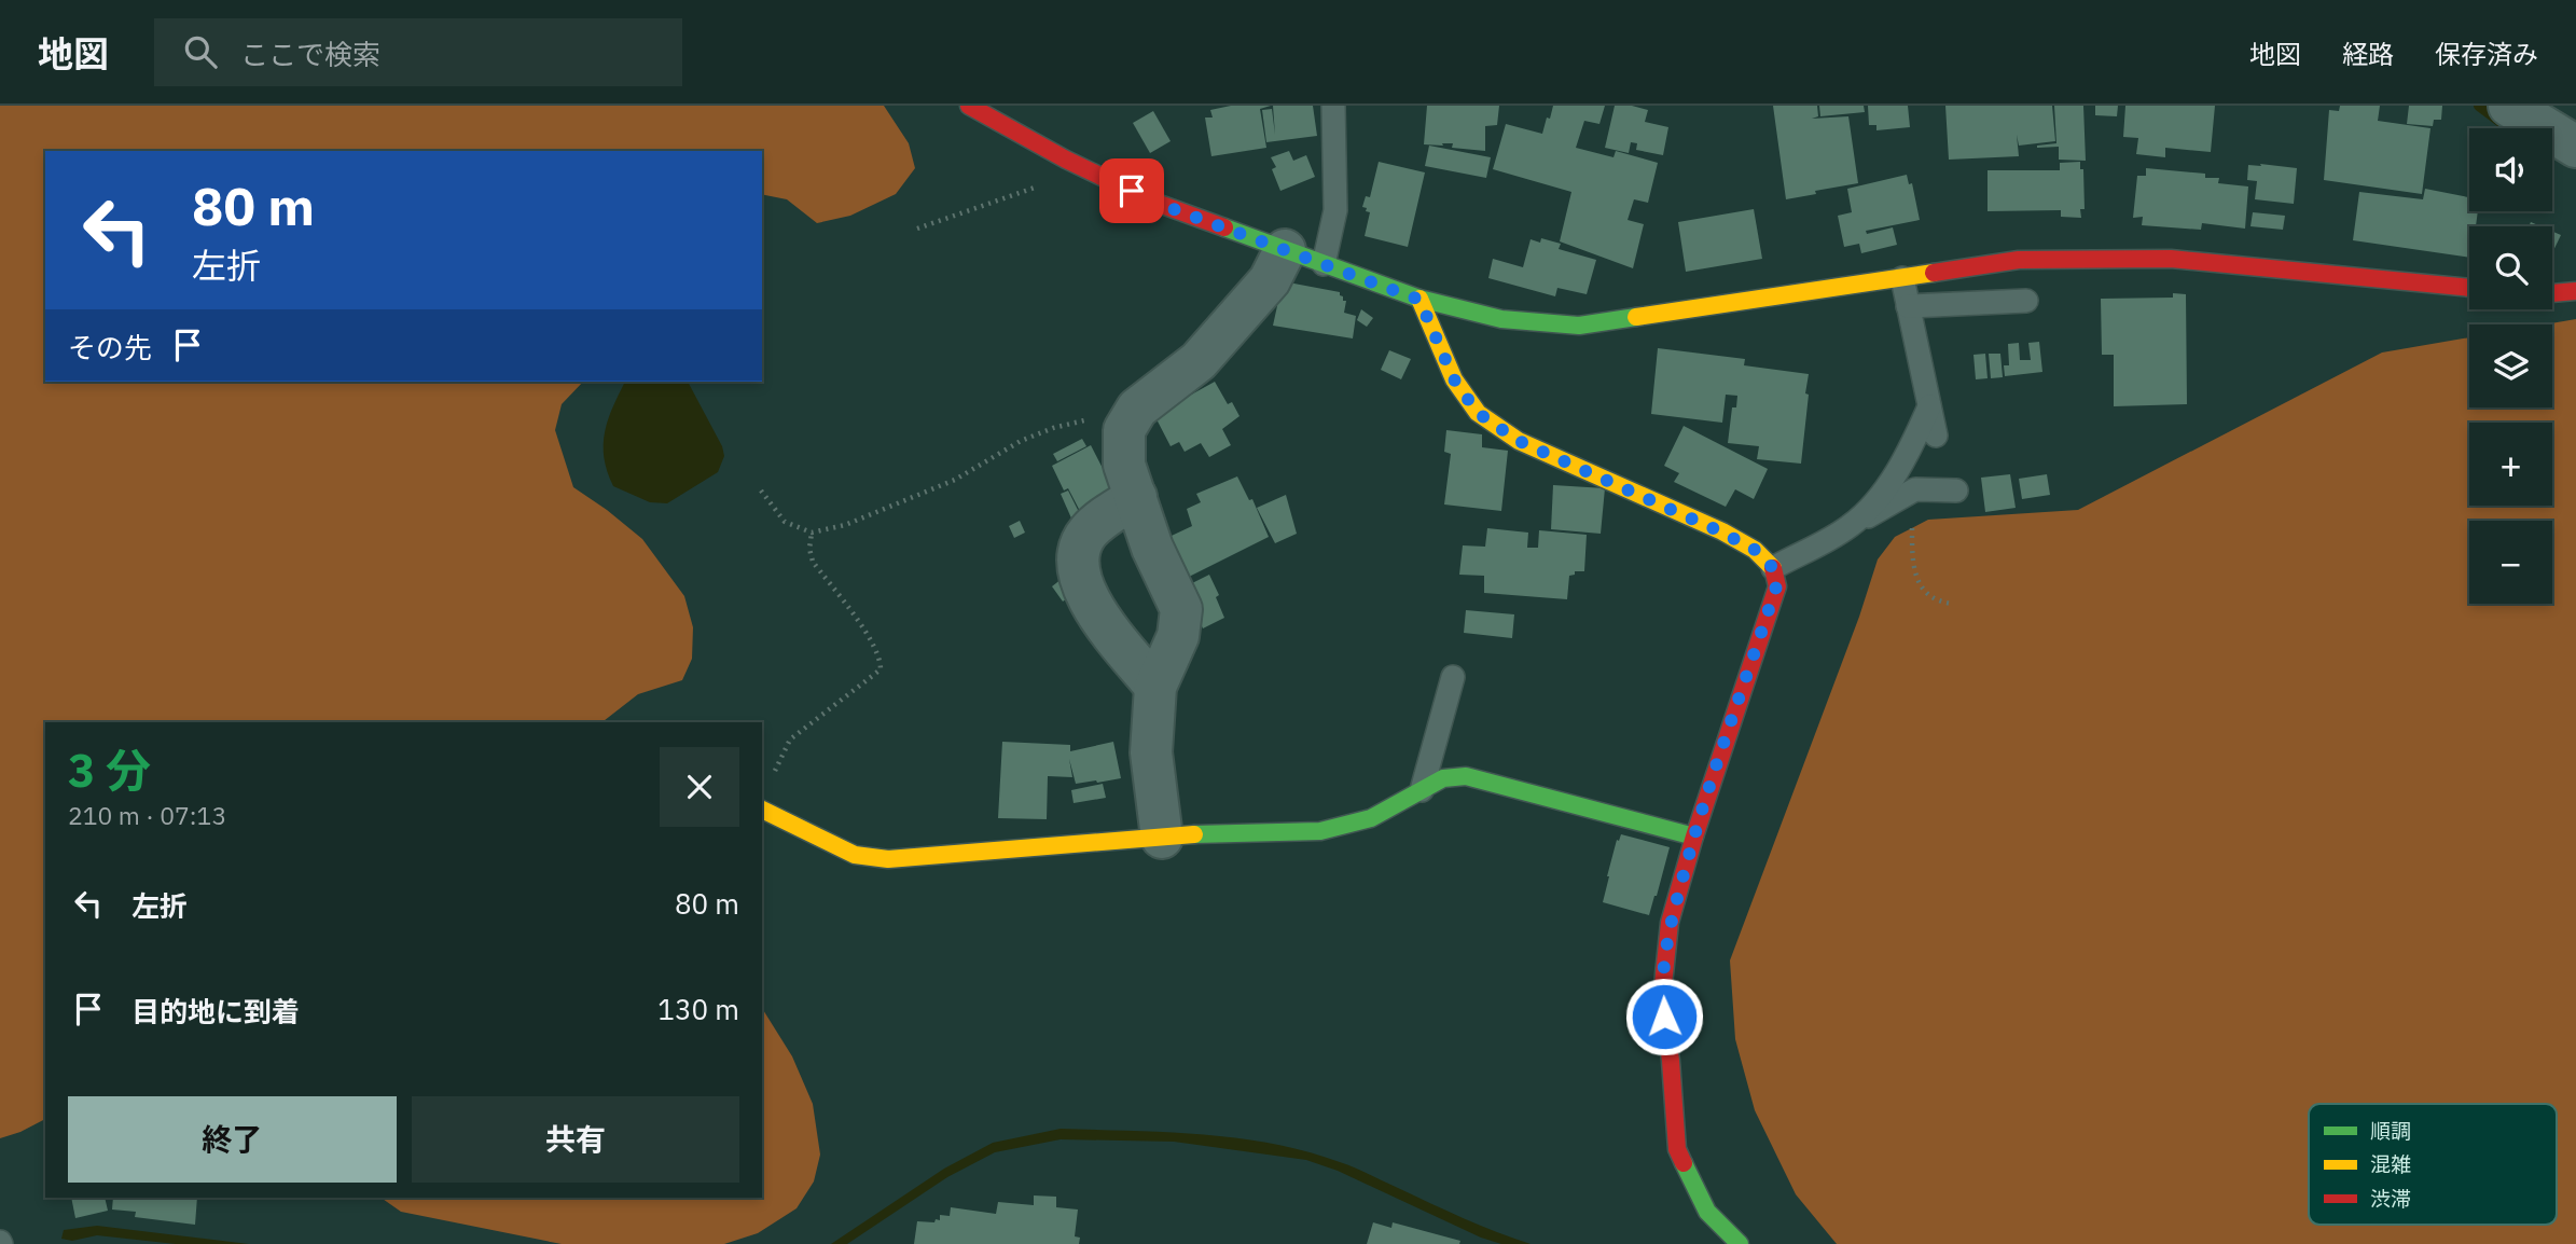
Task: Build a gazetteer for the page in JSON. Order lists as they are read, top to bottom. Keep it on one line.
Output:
{"legend":["順調","混雑","渋滞"],"page":{"header":"地図","search":"ここで検索","nav":["地図","経路","保存済み"],"map_buttons":["+","−"],"turn":["80 m","左折"],"then":"その先","heading":["3 分","210 m · 07:13"],"list":[{"name":"左折","value":"80 m"},{"name":"目的地に到着","value":"130 m"}],"buttons":["終了","共有"]}}
